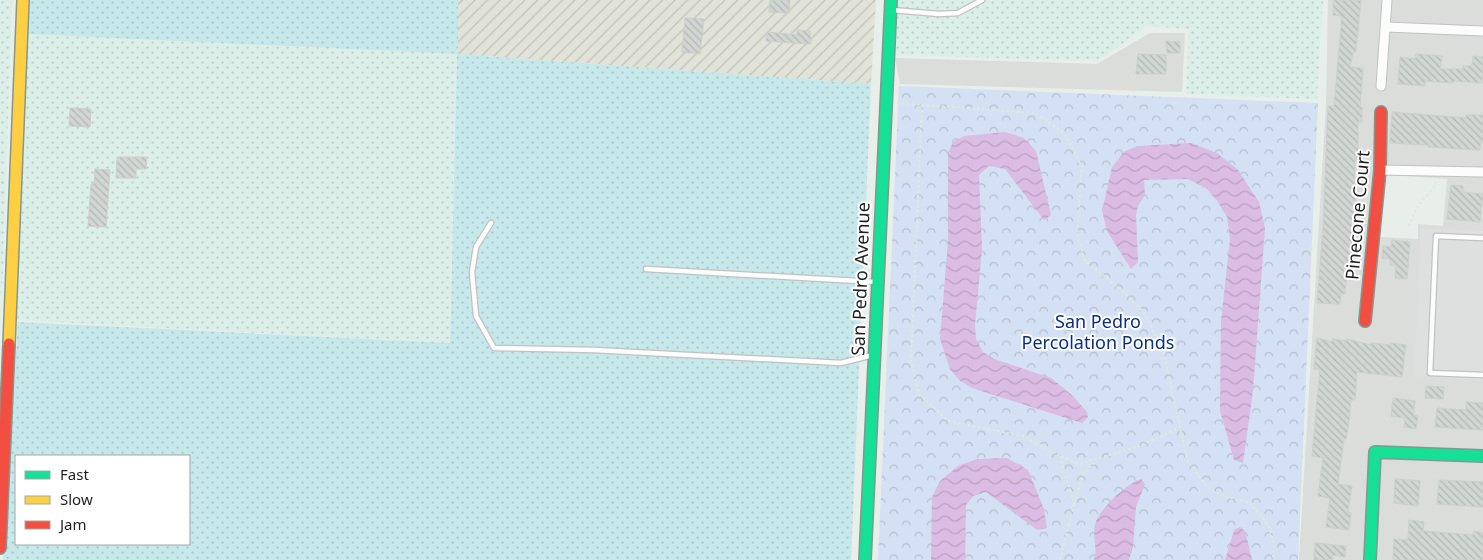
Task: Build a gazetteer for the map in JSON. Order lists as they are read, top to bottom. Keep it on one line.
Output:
{"streets":{"street":["Pinecone Court","San Pedro Avenue"]},"parks":["San Pedro Percolation Ponds"],"legend":["Fast","Slow","Jam"]}
